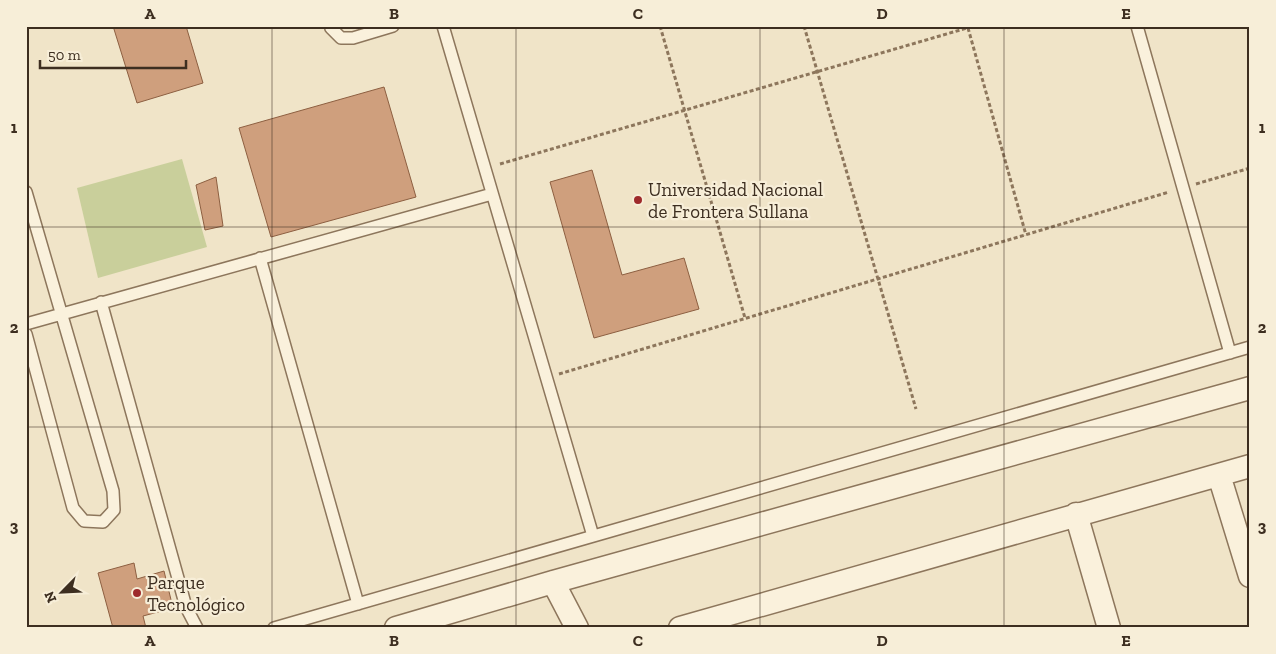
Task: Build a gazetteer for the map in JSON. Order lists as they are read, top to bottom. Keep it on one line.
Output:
{"places":["Universidad Nacional de Frontera Sullana","Parque Tecnológico"],"scale_bar":"50 m","north":"bottom left","grid":{"columns":["A","B","C","D","E"],"rows":["1","2","3"]}}
